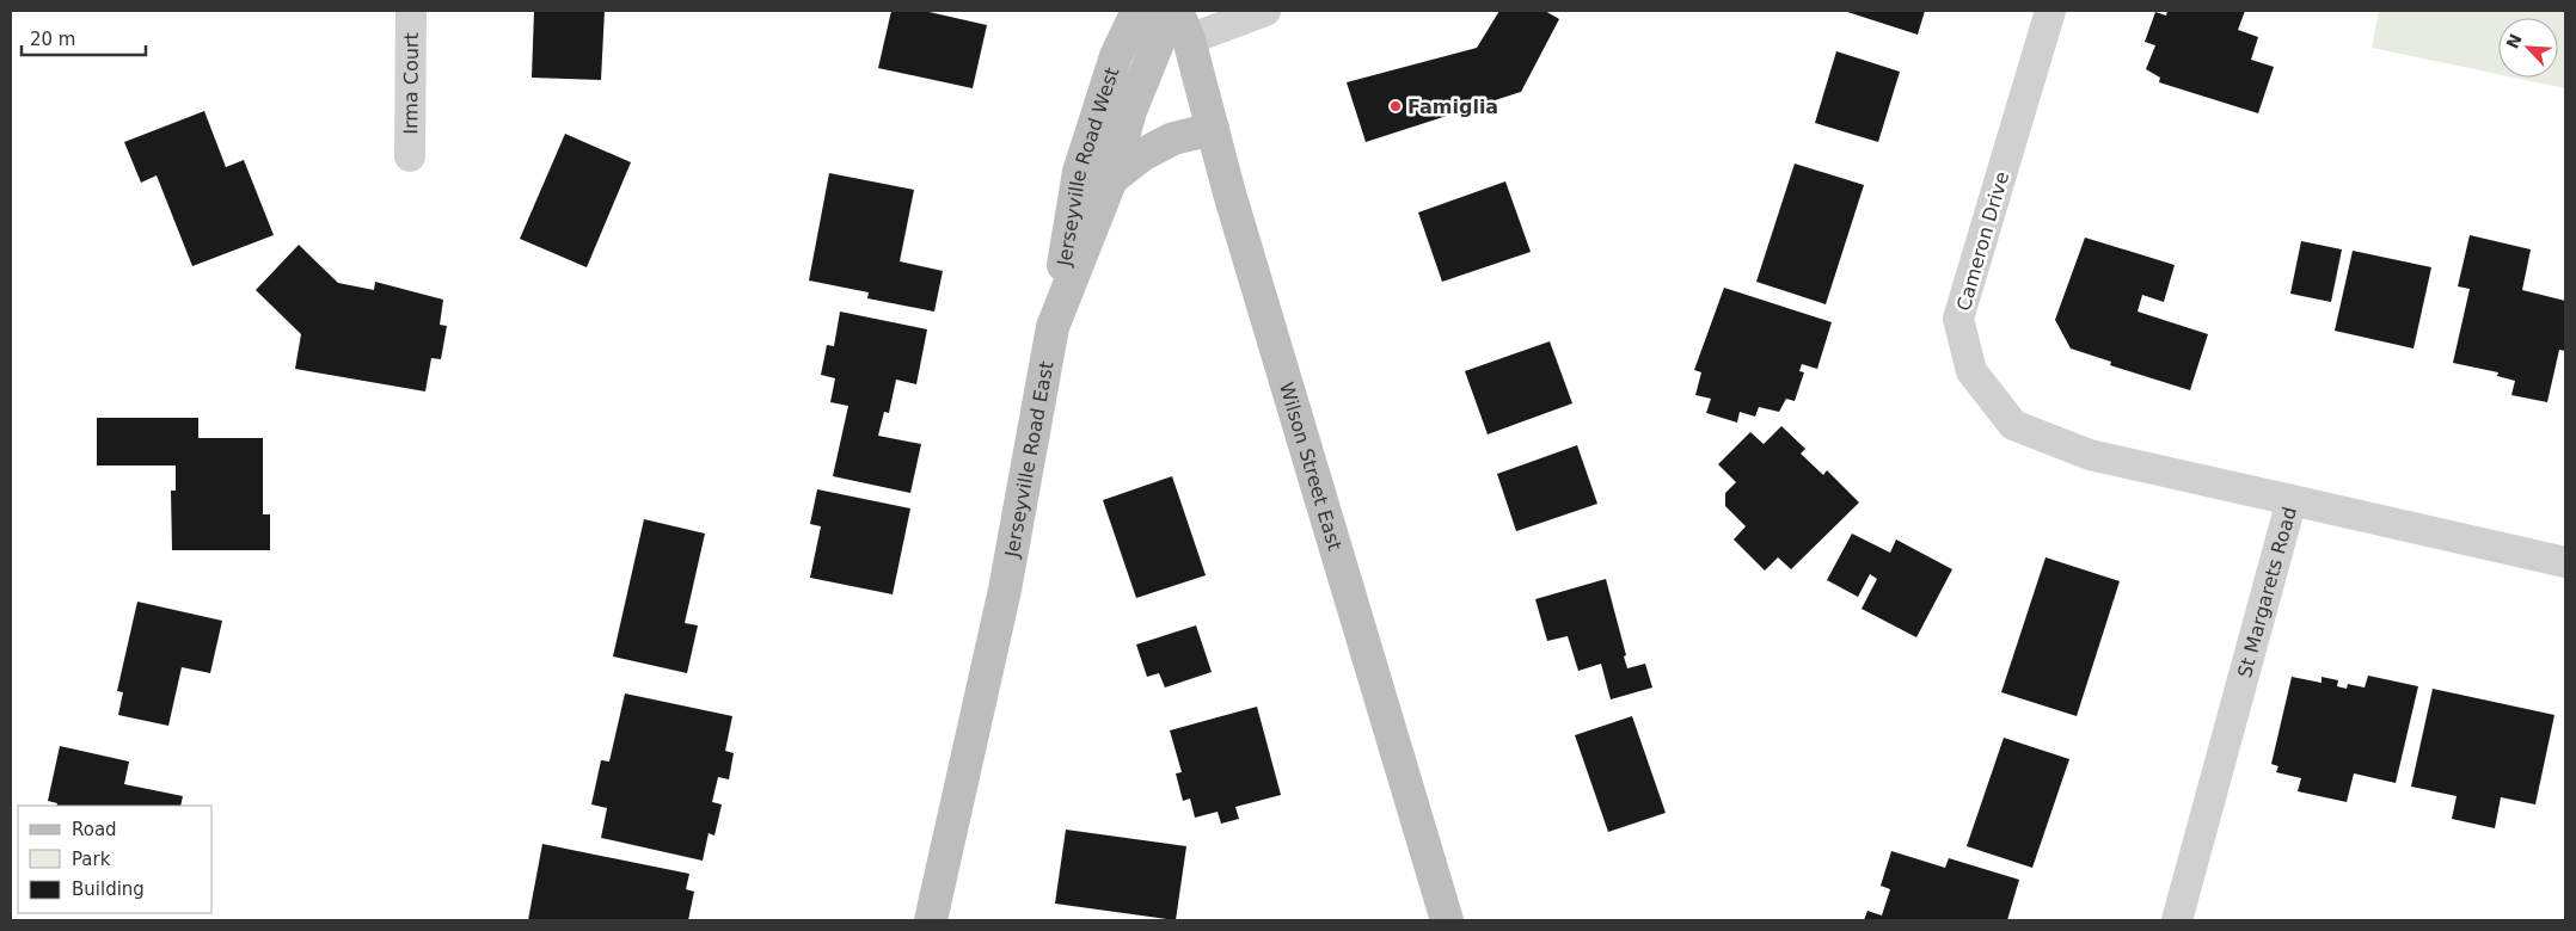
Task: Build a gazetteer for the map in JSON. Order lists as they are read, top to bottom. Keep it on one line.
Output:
{"streets":{"main road":["Jerseyville Road West","Jerseyville Road East","Wilson Street East"],"street":["Irma Court","Cameron Drive","St Margarets Road"]},"crossings":[["Jerseyville Road West","Jerseyville Road East"],["Cameron Drive","St Margarets Road"]],"places":["Famiglia"],"legend":["Road","Park","Building"],"scale_bar":"20 m","north":"top left"}
